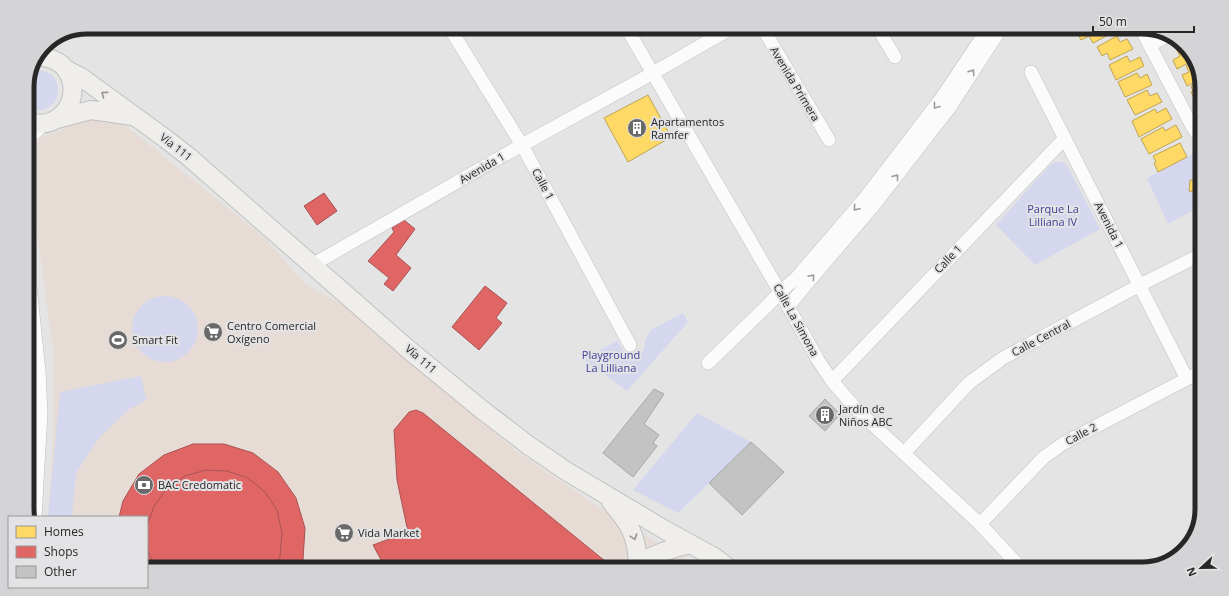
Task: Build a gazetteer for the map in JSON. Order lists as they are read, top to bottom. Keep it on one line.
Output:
{"streets":{"main road":["Vía 111"],"street":["Avenida Primera","Avenida 1","Calle 1","Calle La Simona","Calle Central","Calle 2"]},"crossings":[["Vía 111","Avenida 1"],["Avenida 1","Calle 1"],["Avenida 1","Calle La Simona"],["Avenida 1","Calle Central"],["Avenida 1","Calle 2"],["Calle 1","Calle La Simona"],["Calle La Simona","Calle Central"],["Calle La Simona","Calle 2"]],"parks":["Parque La Lilliana IV","Playground La Lilliana"],"places":{"building":["Apartamentos Ramfer","Jardín de Niños ABC"],"supermarket":["Centro Comercial Oxígeno","Vida Market"],"sports":["Smart Fit"],"bank":["BAC Credomatic"]},"legend":["Homes","Shops","Other"],"scale_bar":"50 m","north":"left"}
